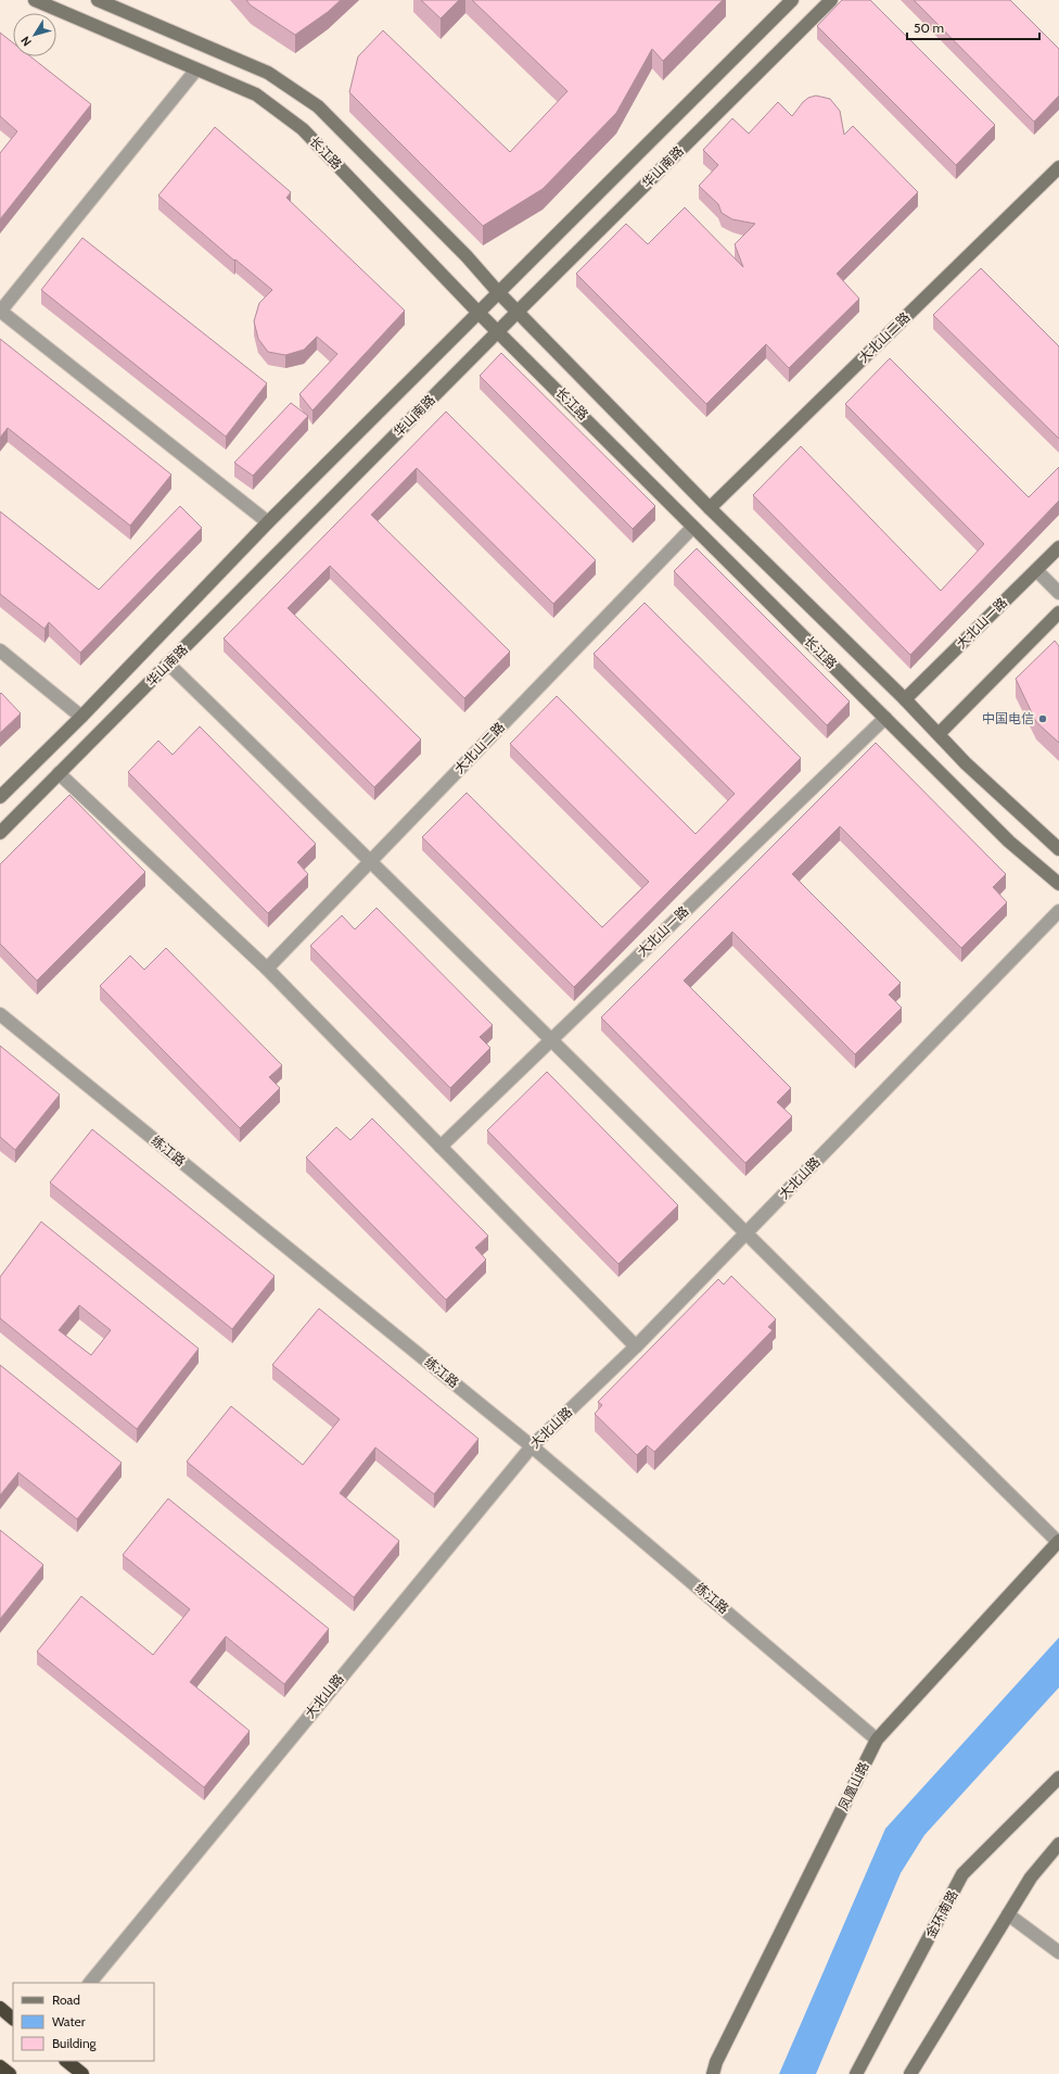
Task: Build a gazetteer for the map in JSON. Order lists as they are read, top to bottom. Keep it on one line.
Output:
{"streets":{"street":["长江路","华山南路","大北山二路","大北山一路","练江路","大北山路","凤凰山路","金环南路"]},"crossings":[["长江路","华山南路"],["长江路","大北山二路"],["长江路","大北山一路"],["练江路","大北山路"],["练江路","凤凰山路"]],"places":["中国电信"],"legend":["Road","Water","Building"],"scale_bar":"50 m","north":"bottom left"}
